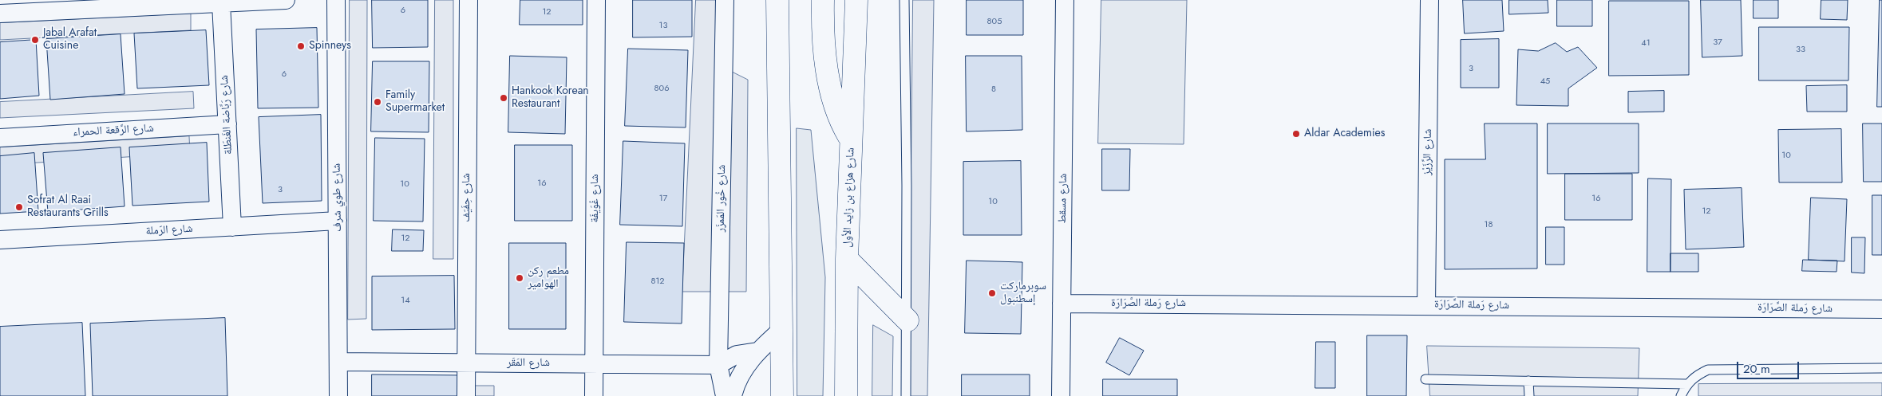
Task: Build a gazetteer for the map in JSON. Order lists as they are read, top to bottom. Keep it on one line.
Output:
{"streets":{"main road":["شارع هزاع بن زايد الأول"],"street":["شارع رَبَّاضة الغَنطَلة","شارع الرِّقعة الحمراء","شارع الرِّزَيْز","شارع طوي شرف","شارع حِفَيّف","شارع غُوَيفَة","شارع خُور المَمزَر","شارع مسقط","شارع الرّملة","شارع رَملة الصَّرَارَة","شارع المَقَر"]},"crossings":[["شارع رَبَّاضة الغَنطَلة","شارع الرِّقعة الحمراء"],["شارع رَبَّاضة الغَنطَلة","شارع الرّملة"],["شارع الرِّزَيْز","شارع رَملة الصَّرَارَة"],["شارع طوي شرف","شارع الرّملة"],["شارع طوي شرف","شارع المَقَر"],["شارع حِفَيّف","شارع المَقَر"],["شارع غُوَيفَة","شارع المَقَر"],["شارع خُور المَمزَر","شارع المَقَر"],["شارع مسقط","شارع رَملة الصَّرَارَة"]],"places":["Jabal Arafat Cuisine","Spinneys","Hankook Korean Restaurant","Family Supermarket","Aldar Academies","Sofrat Al Raai Restaurants Grills","مطعم ركن الهوامير","سوبرماركت إسطنبول"],"house_numbers":["6","12","805","13","37","41","33","3","6","45","806","8","10","16","10","3","17","16","10","12","18","12","812","14"],"scale_bar":"20 m"}
